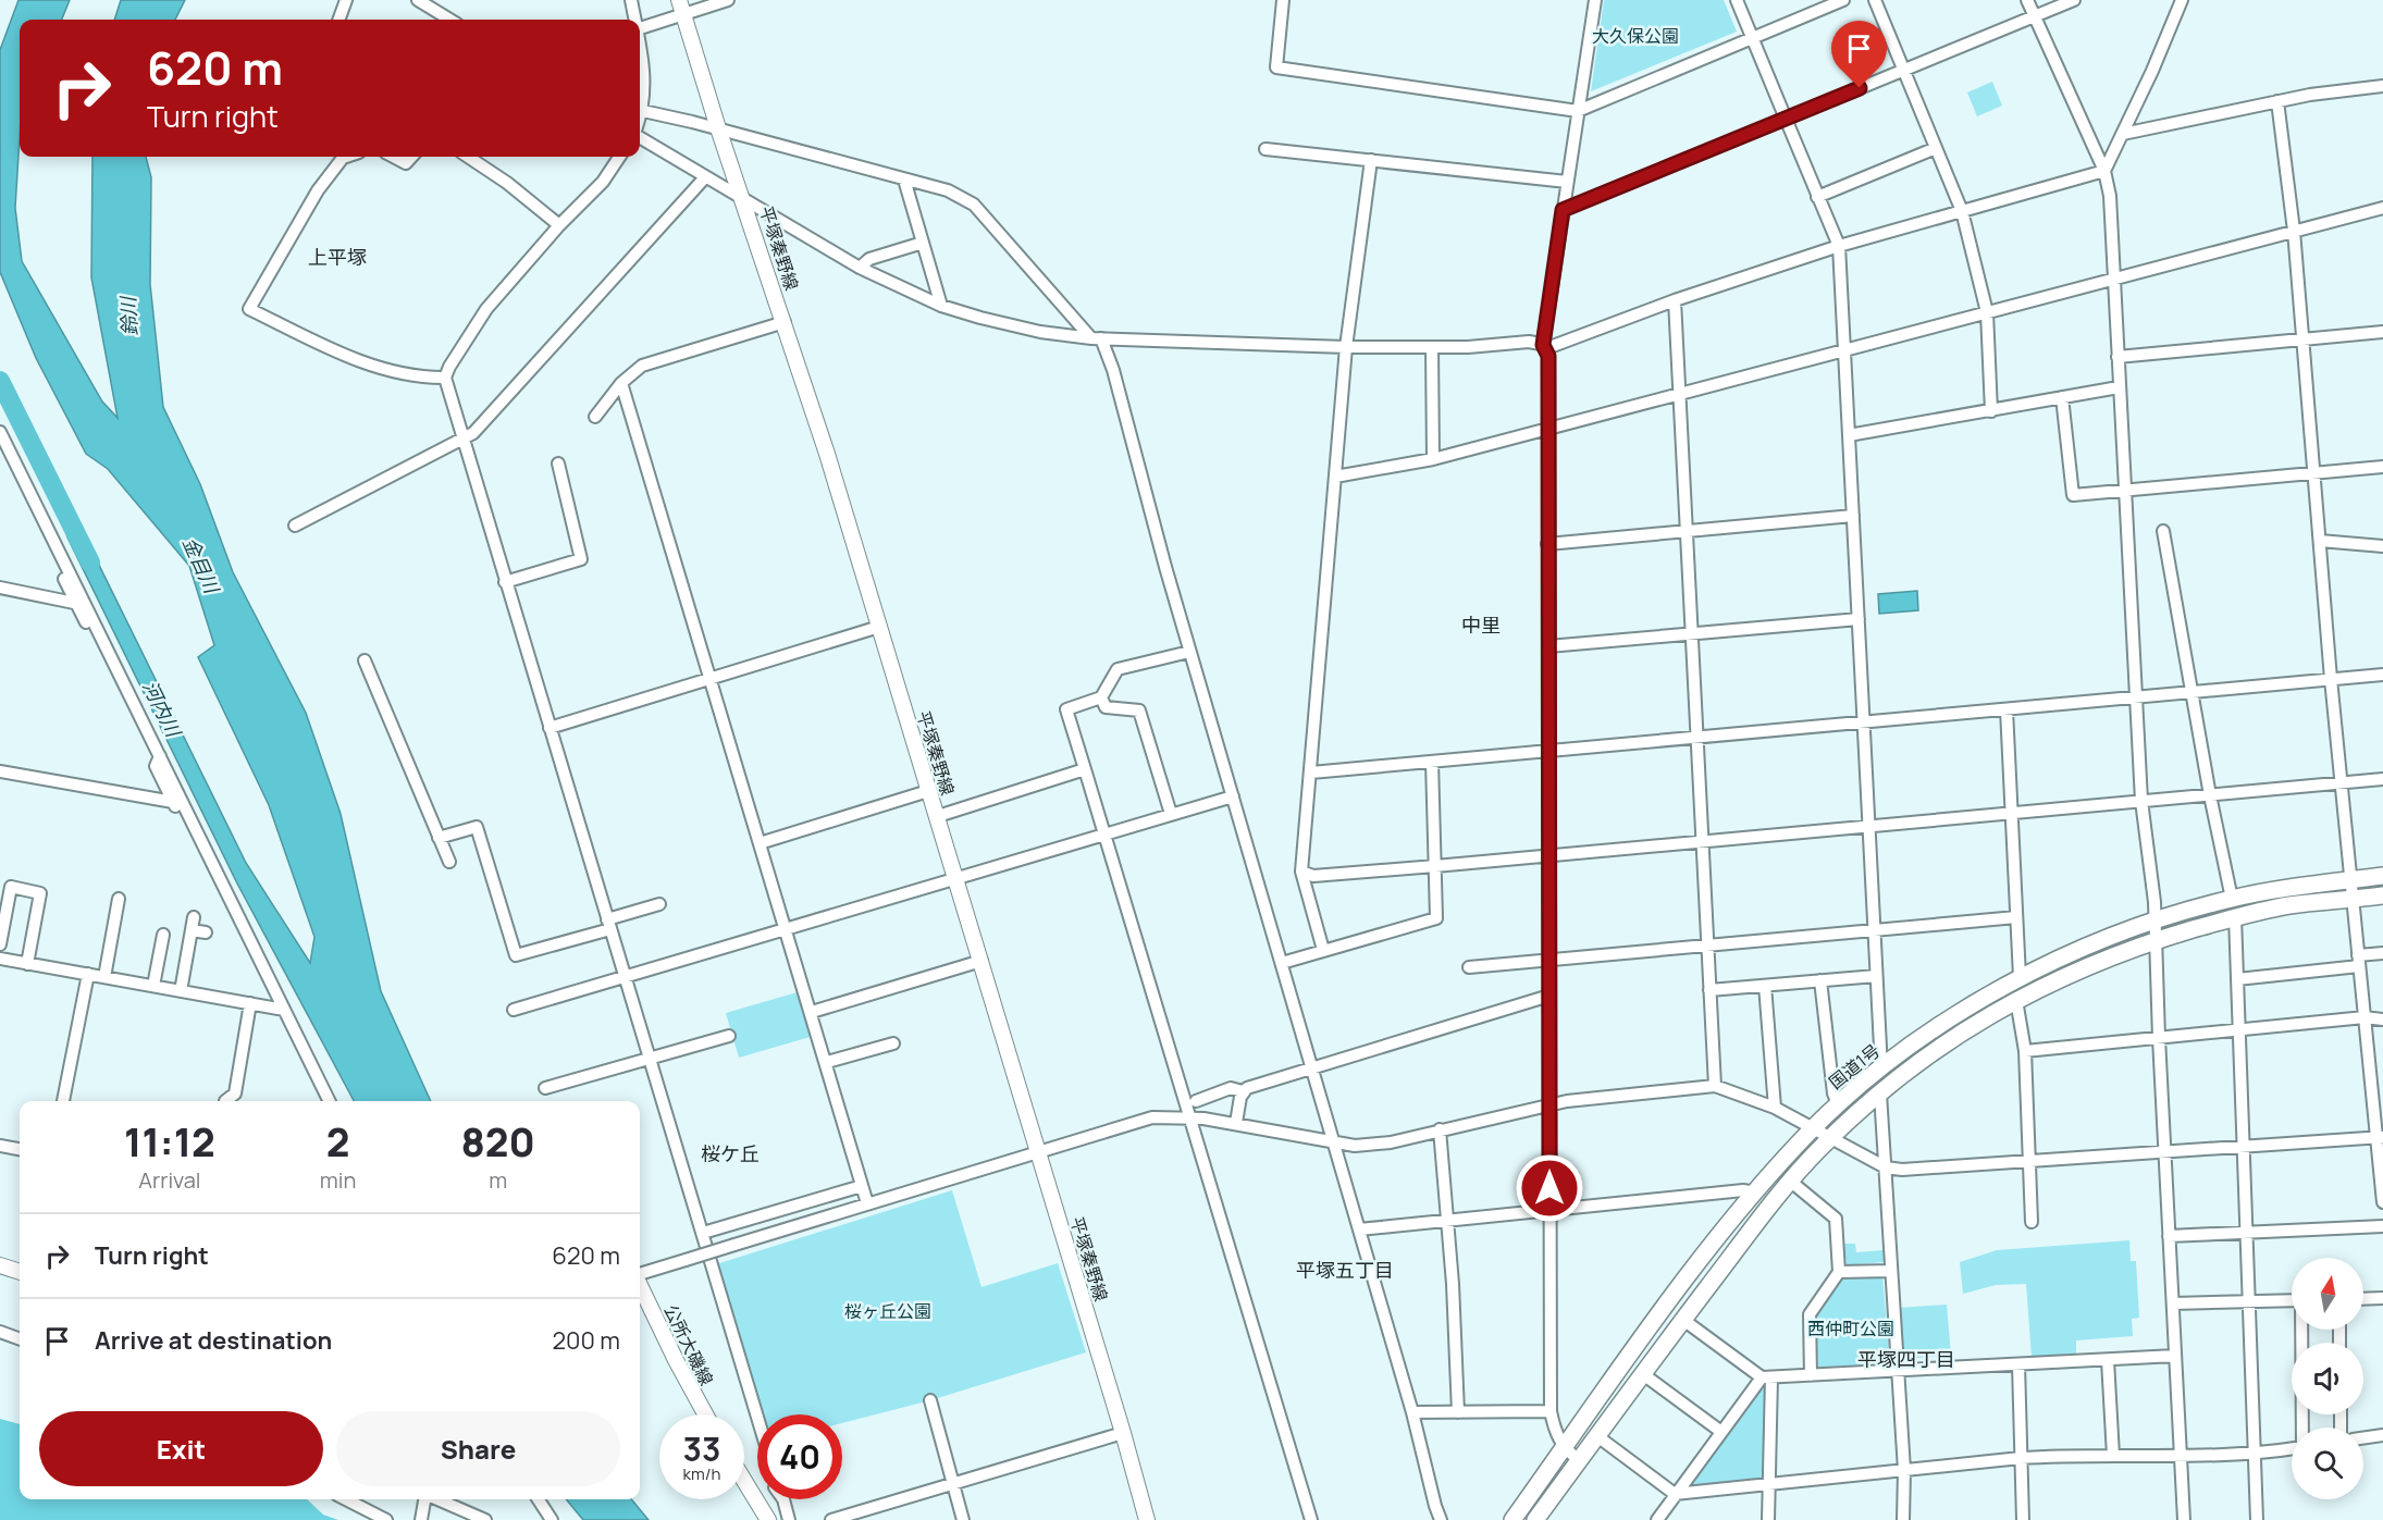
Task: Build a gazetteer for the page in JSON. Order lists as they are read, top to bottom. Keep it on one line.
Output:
{"streets":{"highway":["国道1号"],"main road":["平塚秦野線","公所大磯線"]},"districts":["上平塚","中里","桜ケ丘","平塚五丁目","平塚四丁目"],"water":["鈴川","金目川","河内川"],"parks":["大久保公園","桜ヶ丘公園","西仲町公園"],"north":"top","page":{"turn":["620 m","Turn right"],"eta":["11:12","Arrival","2","min","820","m"],"list":[{"name":"Turn right","value":"620 m"},{"name":"Arrive at destination","value":"200 m"}],"buttons":["Exit","Share"],"speed":"33 km/h","limit":"40"}}
